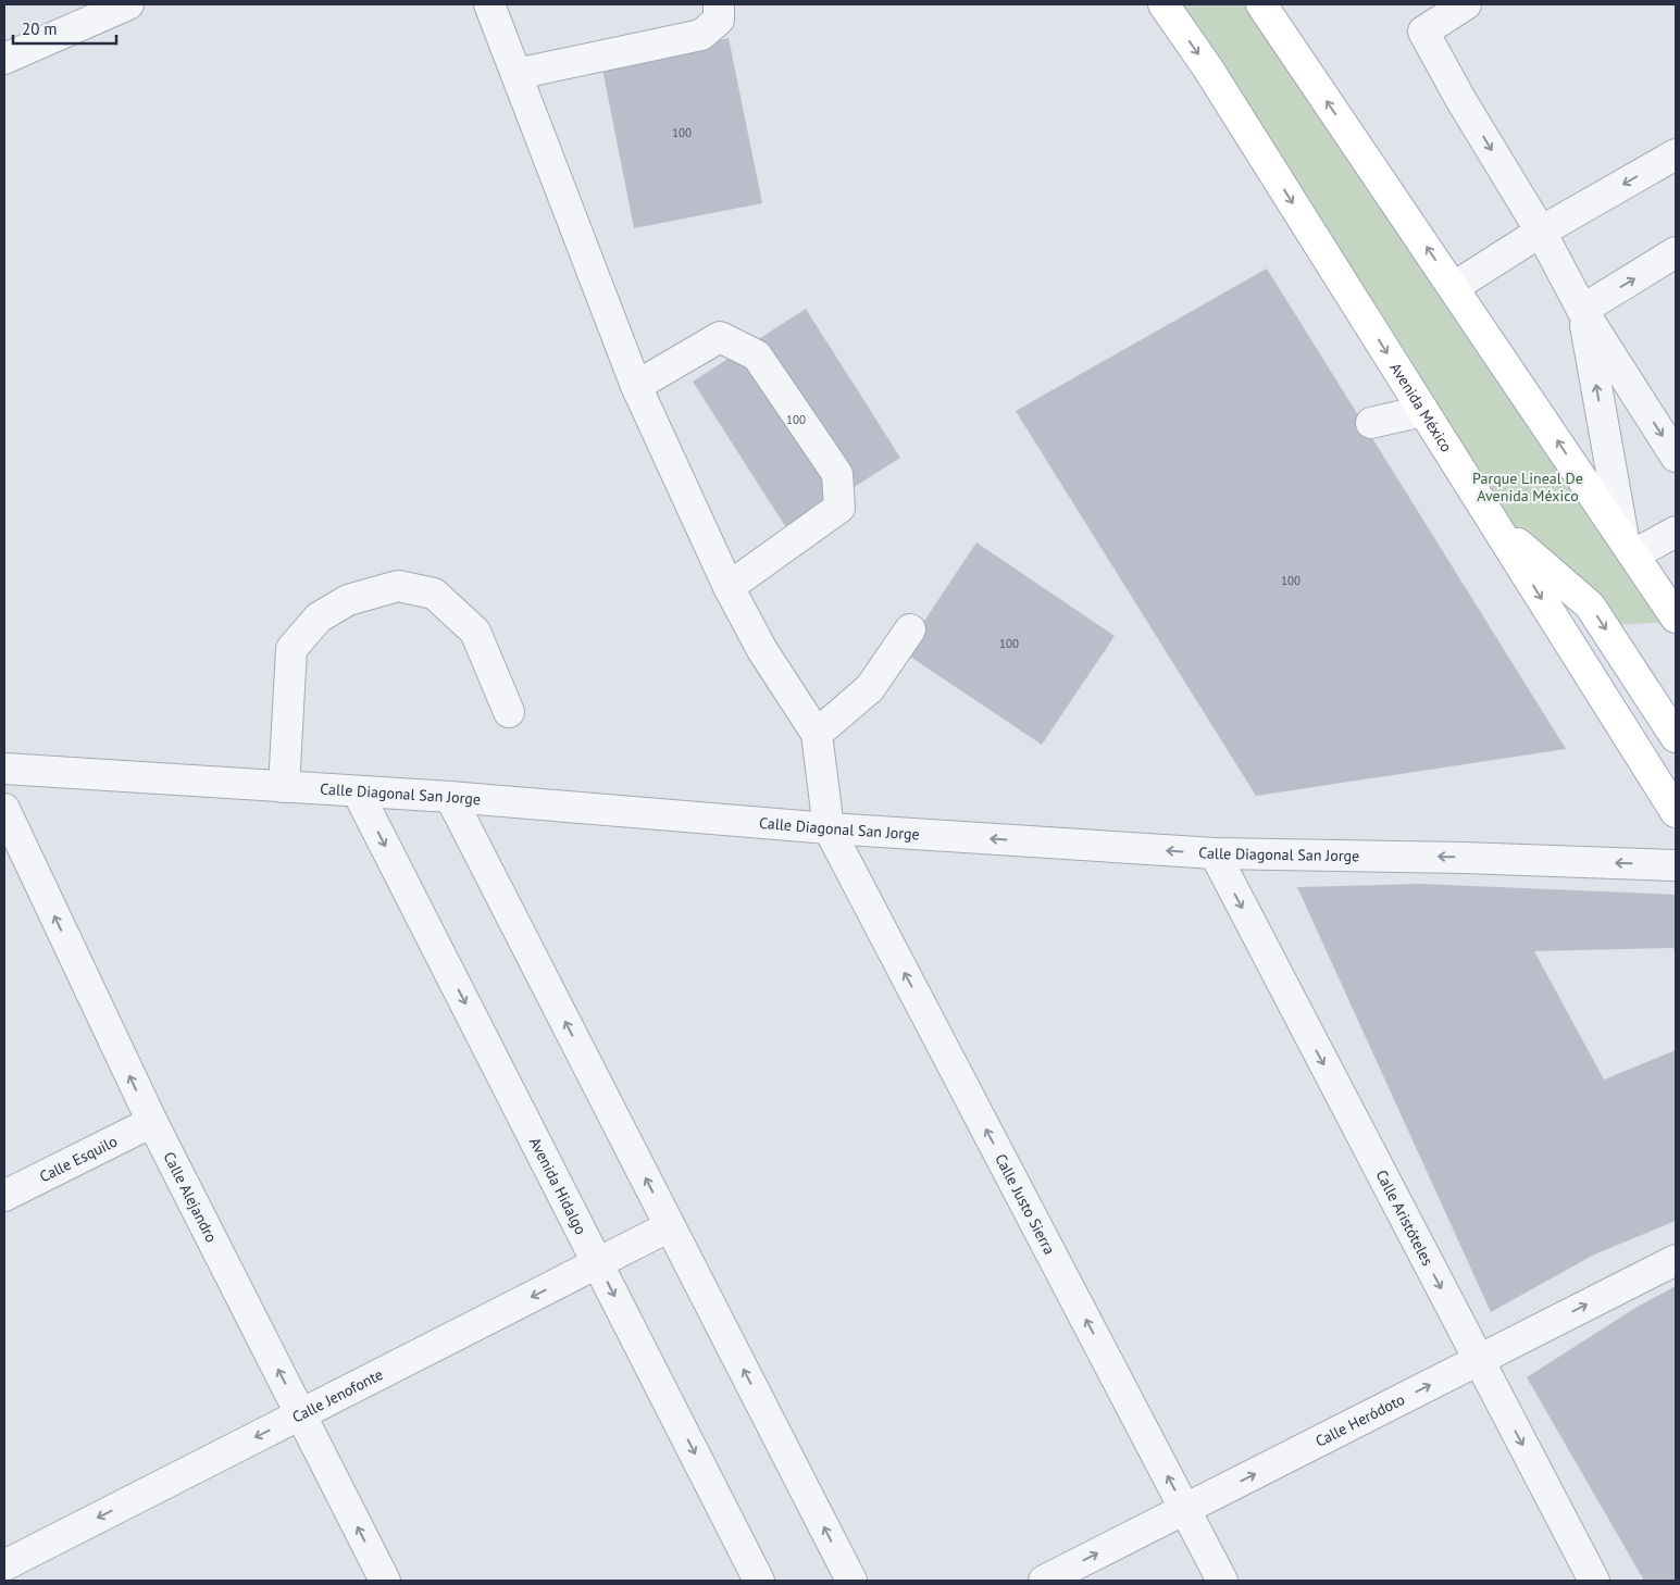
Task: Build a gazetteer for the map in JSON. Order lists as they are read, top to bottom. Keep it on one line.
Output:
{"streets":{"main road":["Avenida México"],"street":["Calle Diagonal San Jorge","Calle Esquilo","Avenida Hidalgo","Calle Alejandro","Calle Justo Sierra","Calle Aristóteles","Calle Jenofonte","Calle Heródoto"]},"crossings":[["Calle Diagonal San Jorge","Avenida Hidalgo"],["Calle Diagonal San Jorge","Calle Justo Sierra"],["Calle Diagonal San Jorge","Calle Aristóteles"],["Calle Esquilo","Calle Alejandro"],["Avenida Hidalgo","Calle Jenofonte"],["Calle Alejandro","Calle Jenofonte"],["Calle Justo Sierra","Calle Heródoto"],["Calle Aristóteles","Calle Heródoto"]],"one_way":["Calle Diagonal San Jorge","Calle Alejandro","Calle Justo Sierra","Calle Aristóteles","Calle Jenofonte","Calle Heródoto"],"parks":["Parque Lineal De Avenida México"],"house_numbers":["100","100","100","100"],"scale_bar":"20 m"}
